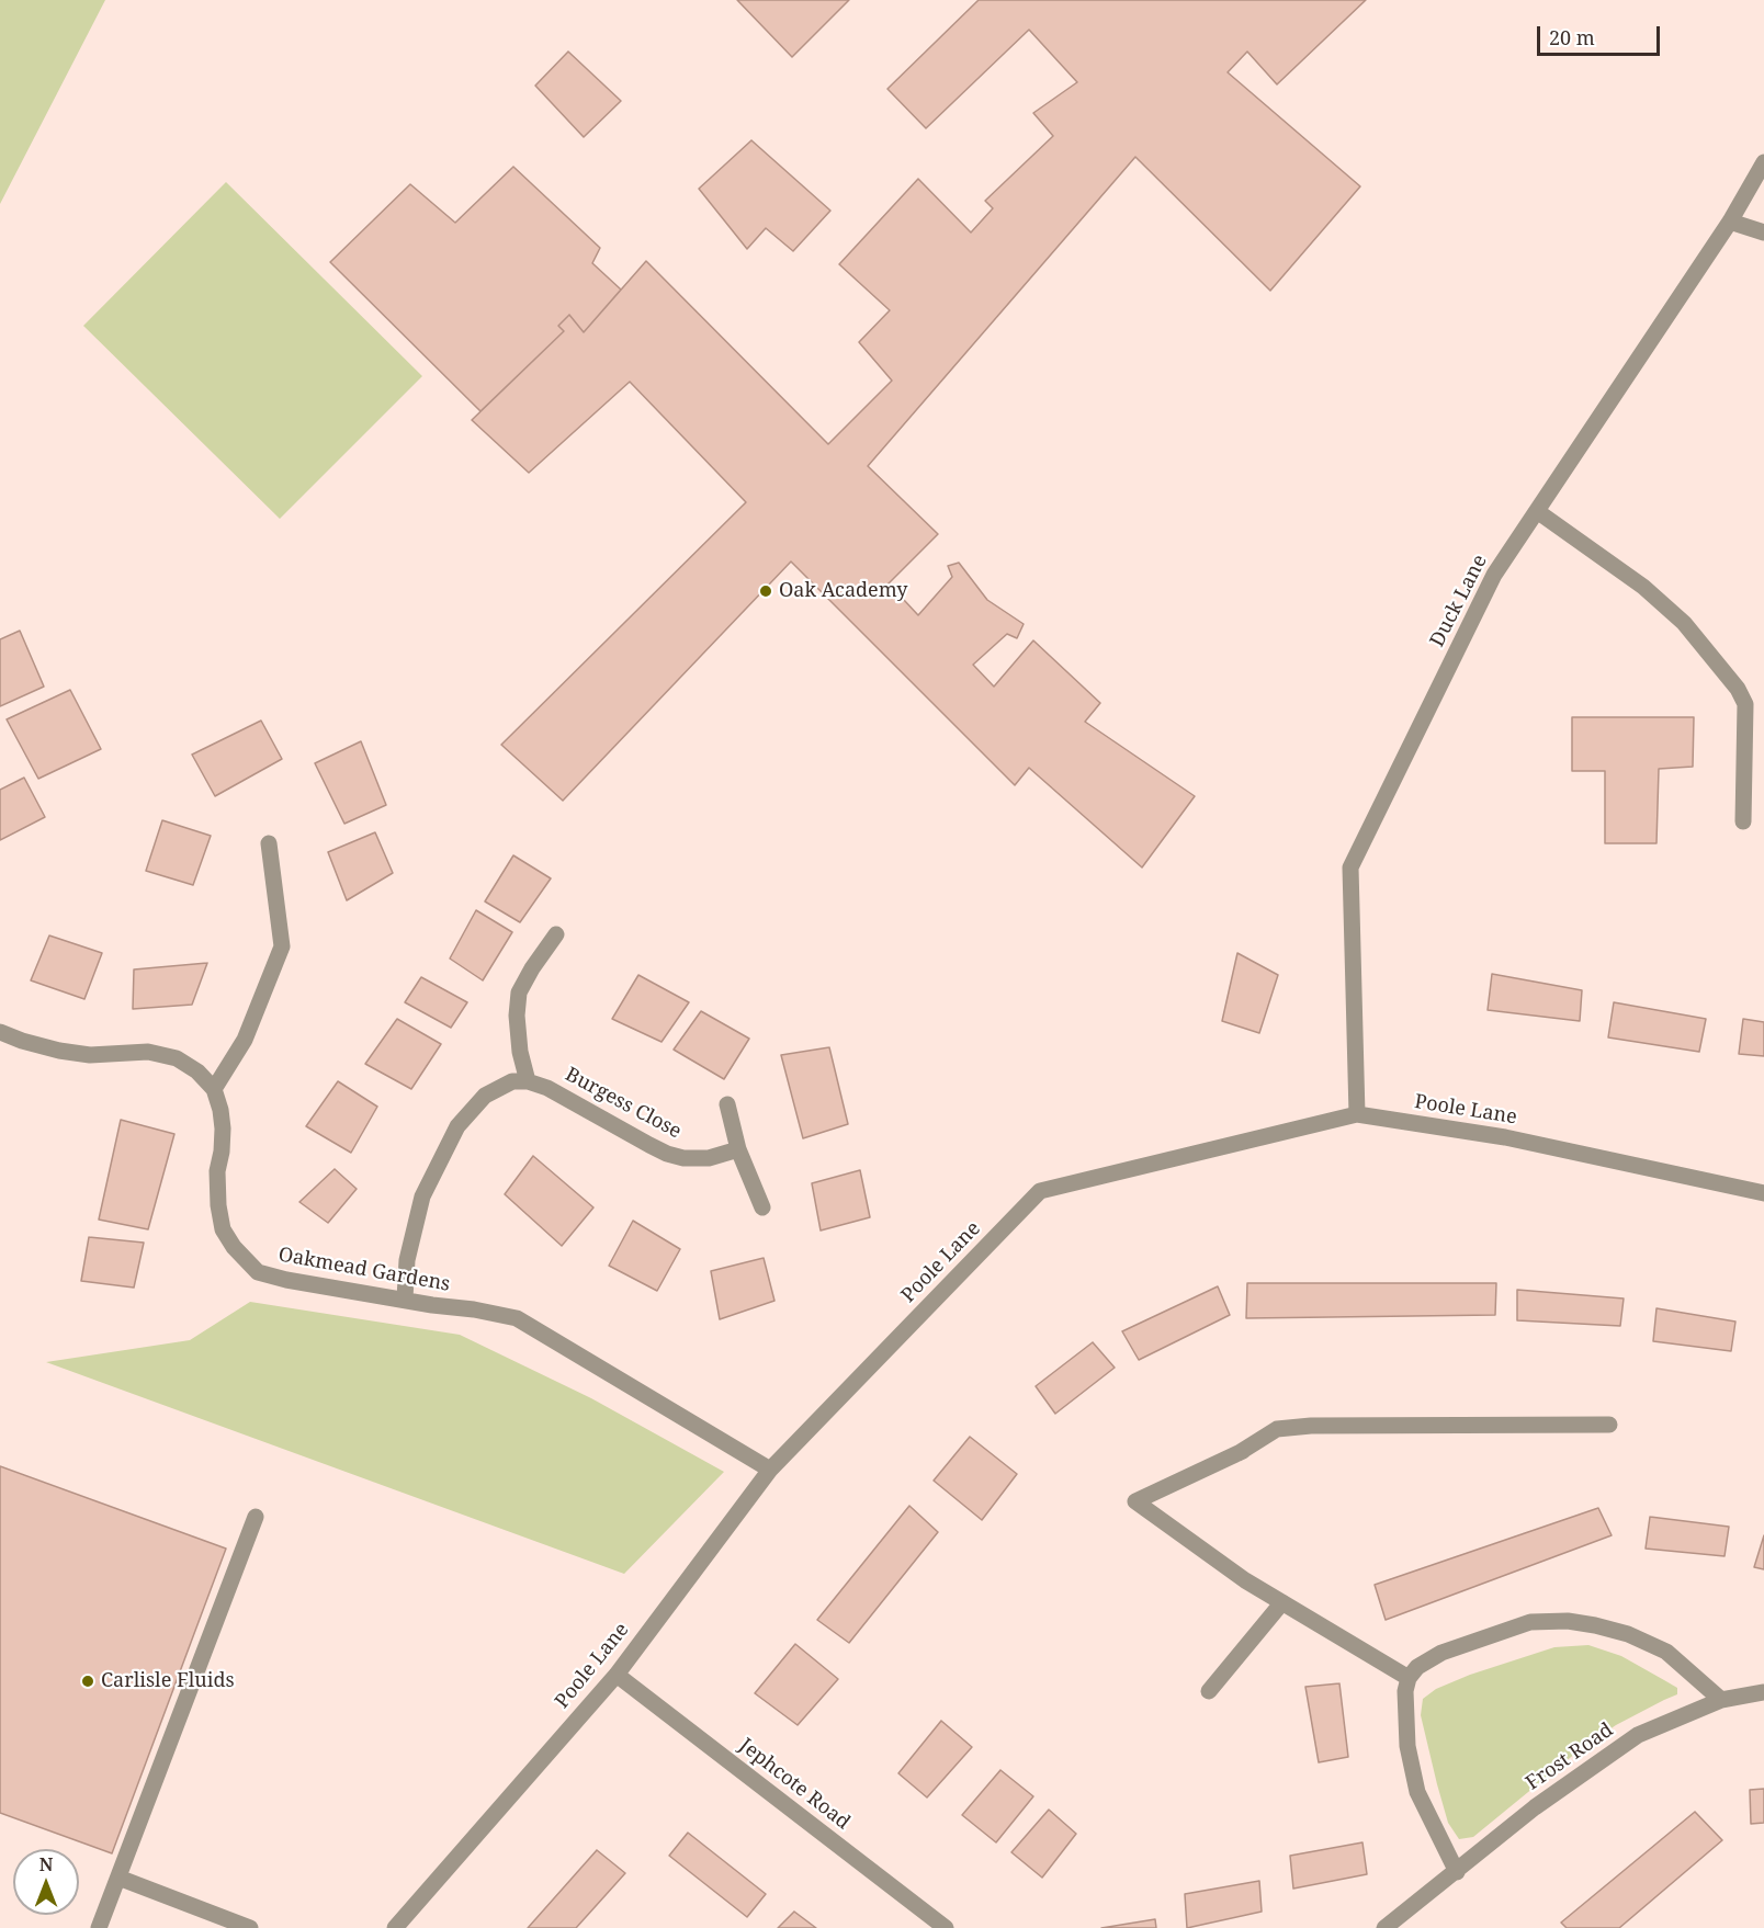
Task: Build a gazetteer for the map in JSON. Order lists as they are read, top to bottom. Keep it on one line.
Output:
{"streets":{"street":["Duck Lane","Burgess Close","Poole Lane","Oakmead Gardens","Frost Road","Jephcote Road"]},"crossings":[["Duck Lane","Poole Lane"],["Poole Lane","Oakmead Gardens"],["Poole Lane","Jephcote Road"]],"places":["Oak Academy","Carlisle Fluids"],"scale_bar":"20 m","north":"top"}
